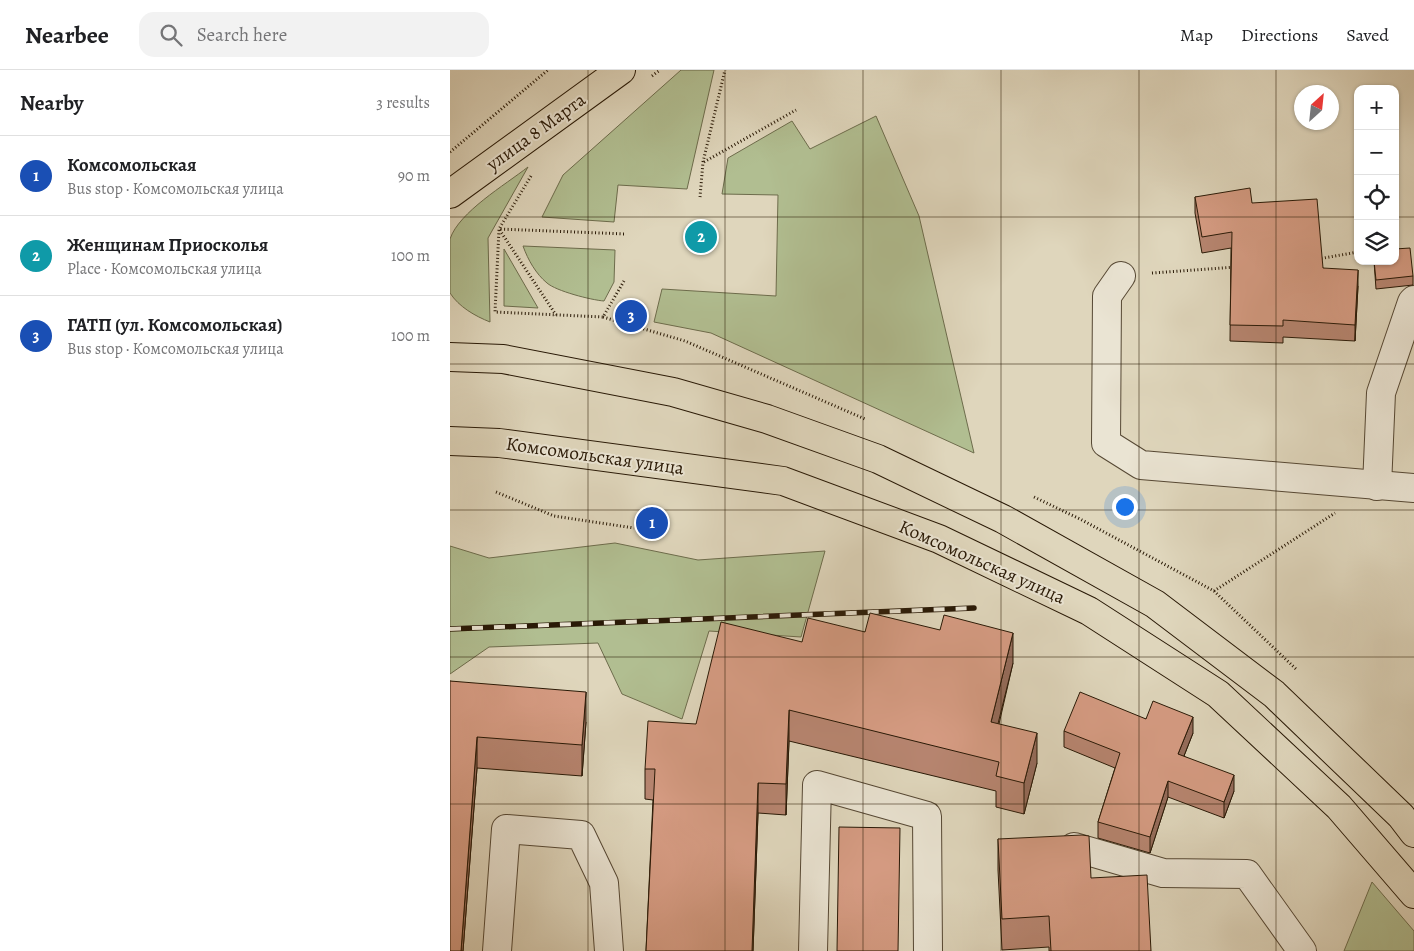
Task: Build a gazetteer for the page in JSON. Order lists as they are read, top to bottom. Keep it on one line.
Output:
{"streets":{"main road":["улица 8 Марта","Комсомольская улица"]},"north":"top right","page":{"header":"Nearbee","search":"Search here","nav":["Map","Directions","Saved"],"heading":["Nearby","3 results"],"map_buttons":["+","−"],"list":[{"mark":"1","name":"Комсомольская","note":"Bus stop · Комсомольская улица","value":"90 m"},{"mark":"2","name":"Женщинам Приосколья","note":"Place · Комсомольская улица","value":"100 m"},{"mark":"3","name":"ГАТП (ул. Комсомольская)","note":"Bus stop · Комсомольская улица","value":"100 m"}],"pins":["2","3","1"]}}
